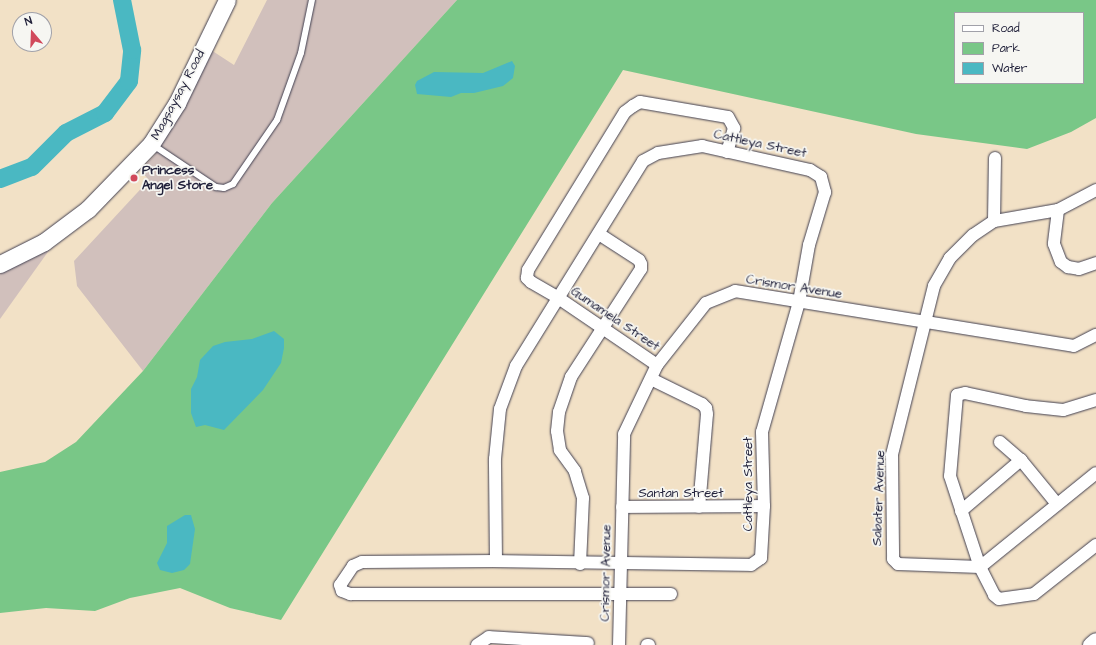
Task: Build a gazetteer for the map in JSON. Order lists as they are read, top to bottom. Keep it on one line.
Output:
{"streets":{"main road":["Magsaysay Road"],"street":["Cattleya Street","Crismor Avenue","Gumamela Street","Santan Street","Sabater Avenue"]},"crossings":[["Cattleya Street","Crismor Avenue"],["Cattleya Street","Gumamela Street"],["Cattleya Street","Santan Street"],["Crismor Avenue","Gumamela Street"],["Crismor Avenue","Santan Street"],["Crismor Avenue","Sabater Avenue"]],"places":["Princess Angel Store"],"legend":["Road","Park","Water"],"north":"top"}
